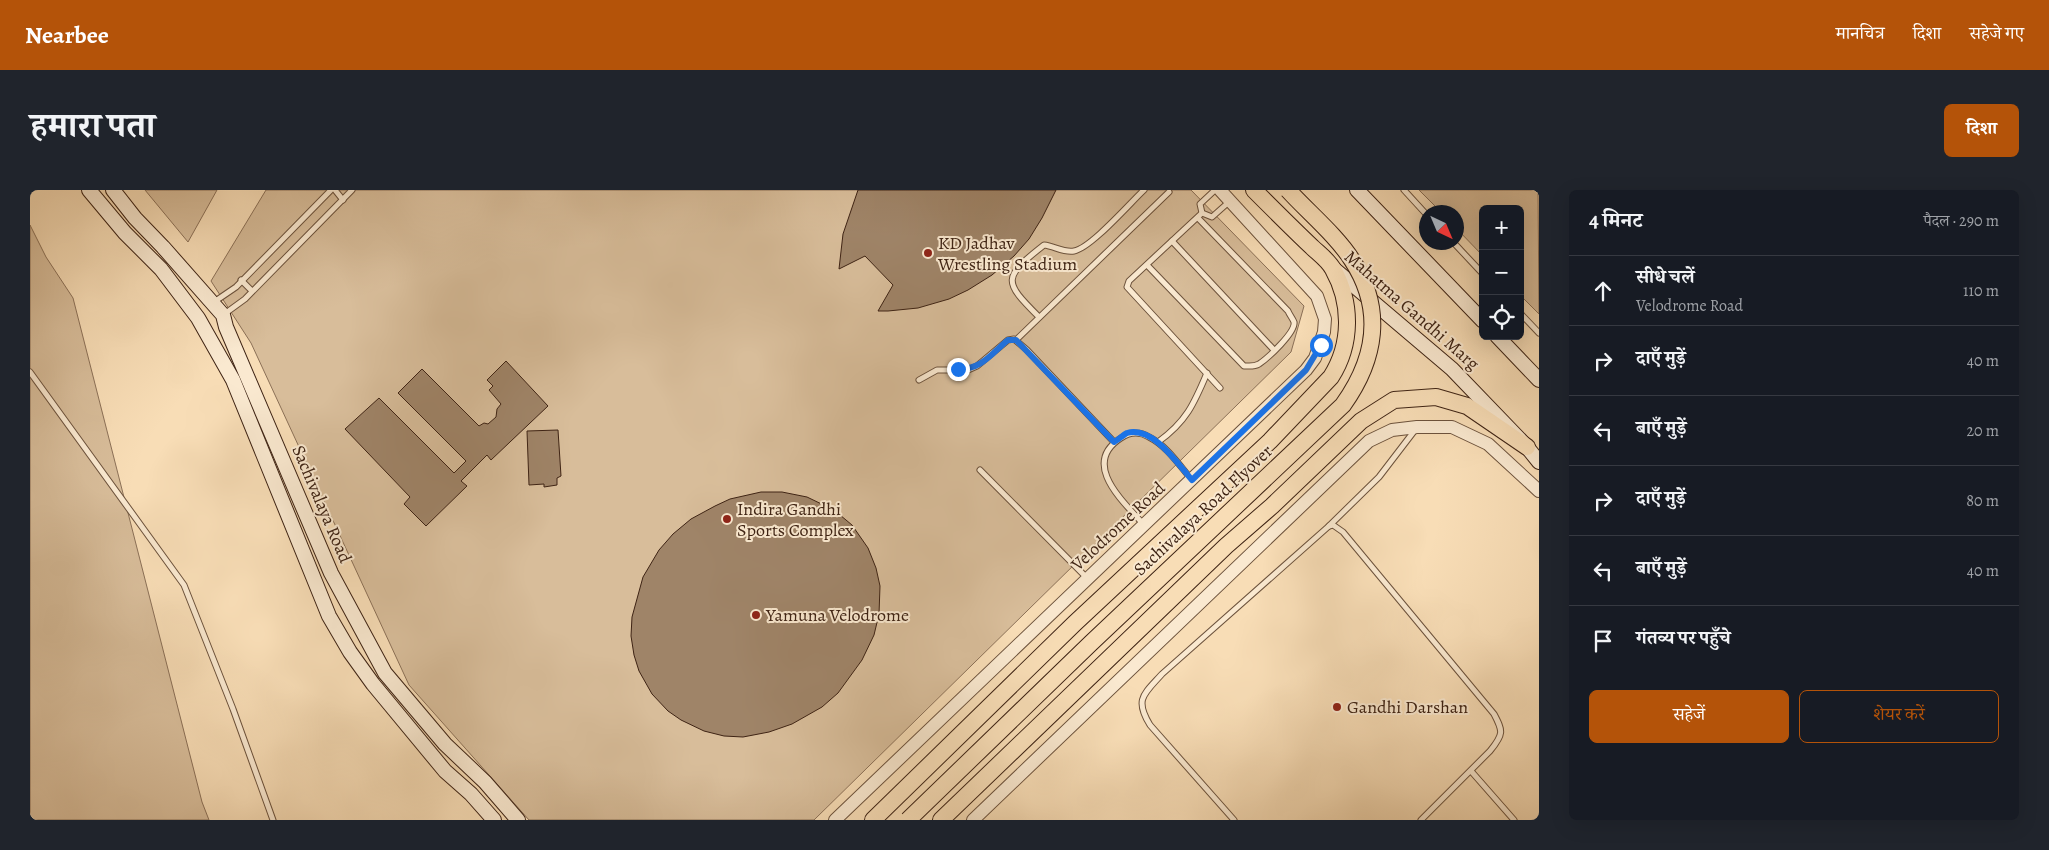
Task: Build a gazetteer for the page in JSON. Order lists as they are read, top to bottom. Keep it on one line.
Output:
{"streets":{"highway":["Mahatma Gandhi Marg","Sachivalaya Road Flyover"],"main road":["Sachivalaya Road"],"street":["Velodrome Road"]},"crossings":[["Mahatma Gandhi Marg","Sachivalaya Road Flyover"]],"places":["KD Jadhav Wrestling Stadium","Indira Gandhi Sports Complex","Yamuna Velodrome","Gandhi Darshan"],"north":"bottom right","page":{"header":"Nearbee","nav":["मानचित्र","दिशा","सहेजे गए"],"title":"हमारा पता","buttons":["दिशा",["सहेजें","शेयर करें"]],"heading":["4 मिनट","पैदल · 290 m"],"map_buttons":["+","−"],"list":[["सीधे चलें","Velodrome Road","110 m"],["दाएँ मुड़ें","40 m"],["बाएँ मुड़ें","20 m"],["दाएँ मुड़ें","80 m"],["बाएँ मुड़ें","40 m"],"गंतव्य पर पहुँचे"]}}
